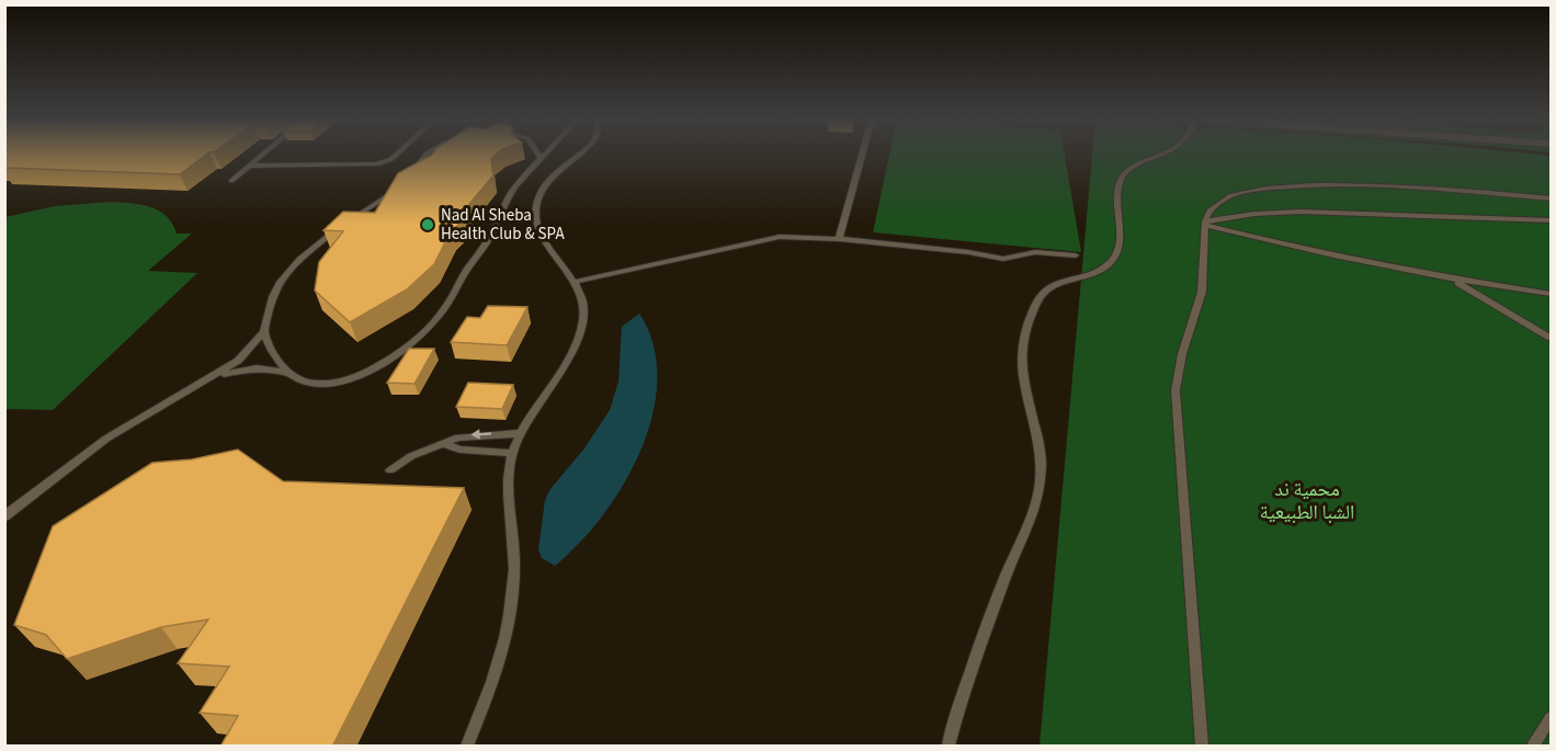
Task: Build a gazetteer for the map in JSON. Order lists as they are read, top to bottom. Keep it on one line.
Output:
{"parks":["محمية ند الشبا الطبيعية"],"places":["Nad Al Sheba Health Club & SPA"]}
